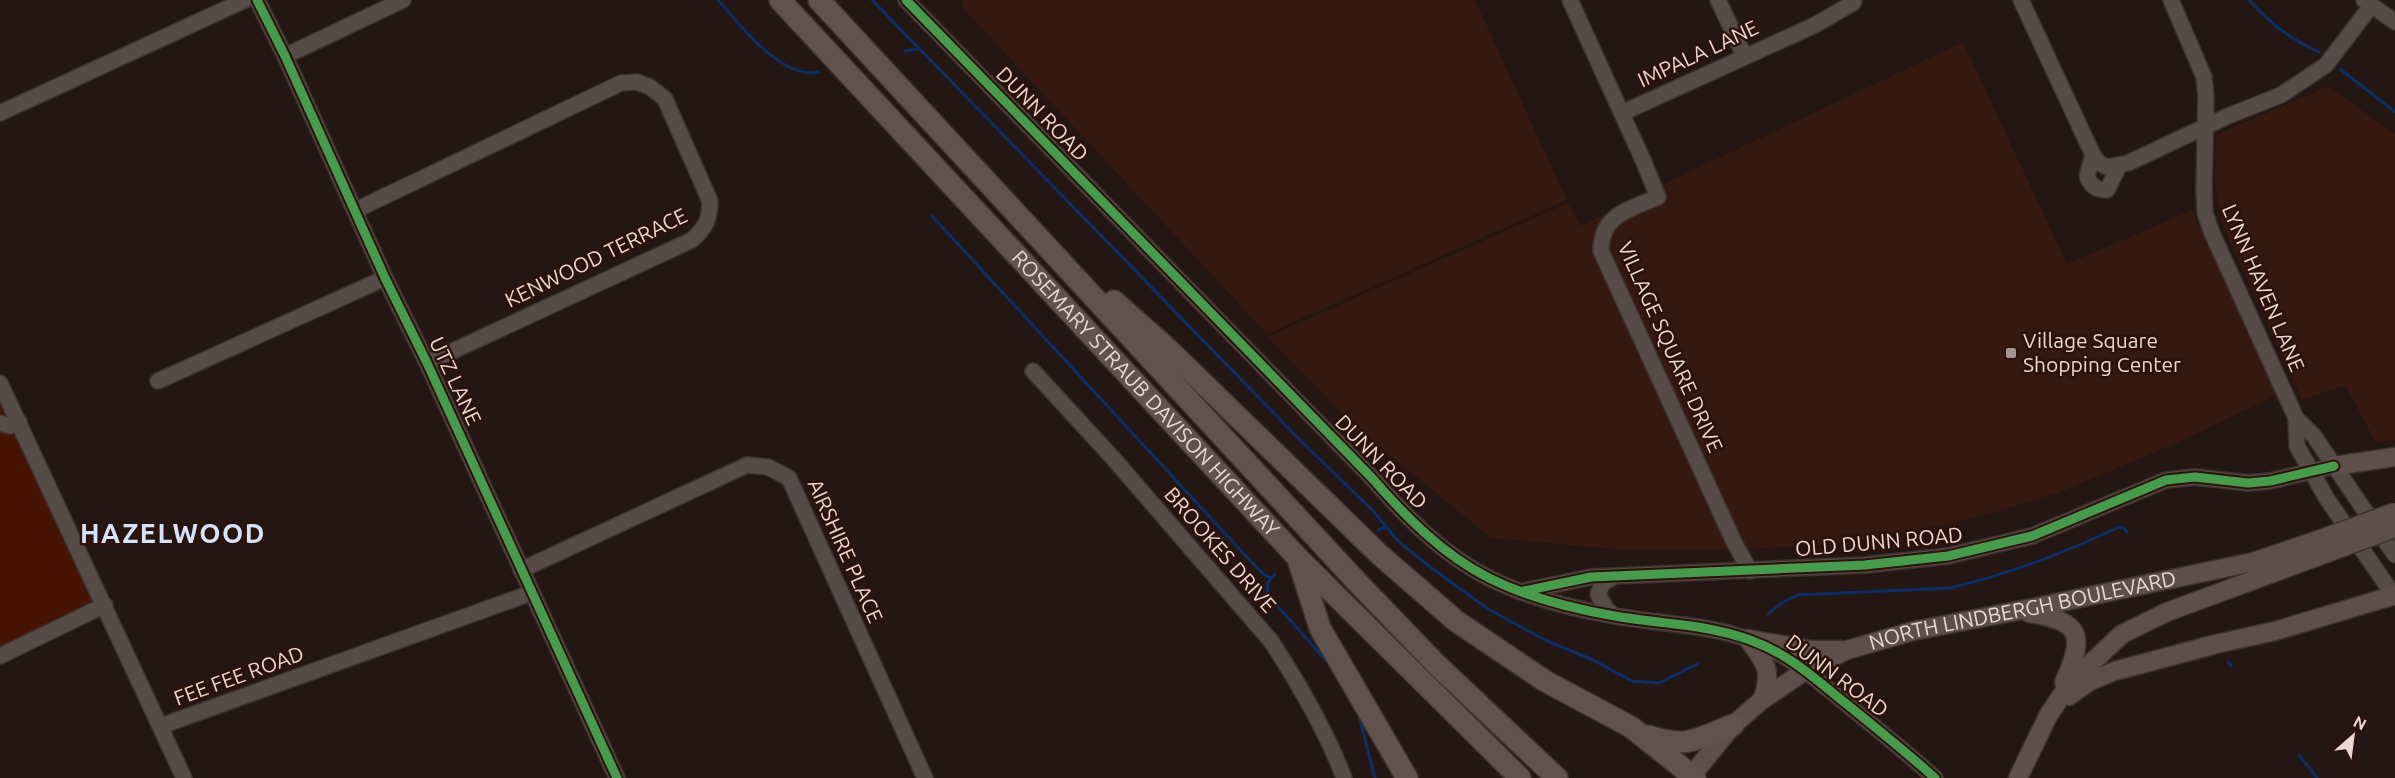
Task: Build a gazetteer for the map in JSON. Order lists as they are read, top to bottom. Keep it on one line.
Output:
{"streets":{"highway":["ROSEMARY STRAUB DAVISON HIGHWAY"],"main road":["NORTH LINDBERGH BOULEVARD"],"street":["IMPALA LANE","DUNN ROAD","KENWOOD TERRACE","LYNN HAVEN LANE","VILLAGE SQUARE DRIVE","UTZ LANE","OLD DUNN ROAD","BROOKES DRIVE","AIRSHIRE PLACE","FEE FEE ROAD"]},"crossings":[["IMPALA LANE","VILLAGE SQUARE DRIVE"],["DUNN ROAD","OLD DUNN ROAD"],["DUNN ROAD","NORTH LINDBERGH BOULEVARD"],["KENWOOD TERRACE","UTZ LANE"],["LYNN HAVEN LANE","OLD DUNN ROAD"],["VILLAGE SQUARE DRIVE","OLD DUNN ROAD"],["UTZ LANE","AIRSHIRE PLACE"],["UTZ LANE","FEE FEE ROAD"]],"districts":["HAZELWOOD"],"places":{"transit":["Village Square Shopping Center"]},"north":"top right"}
